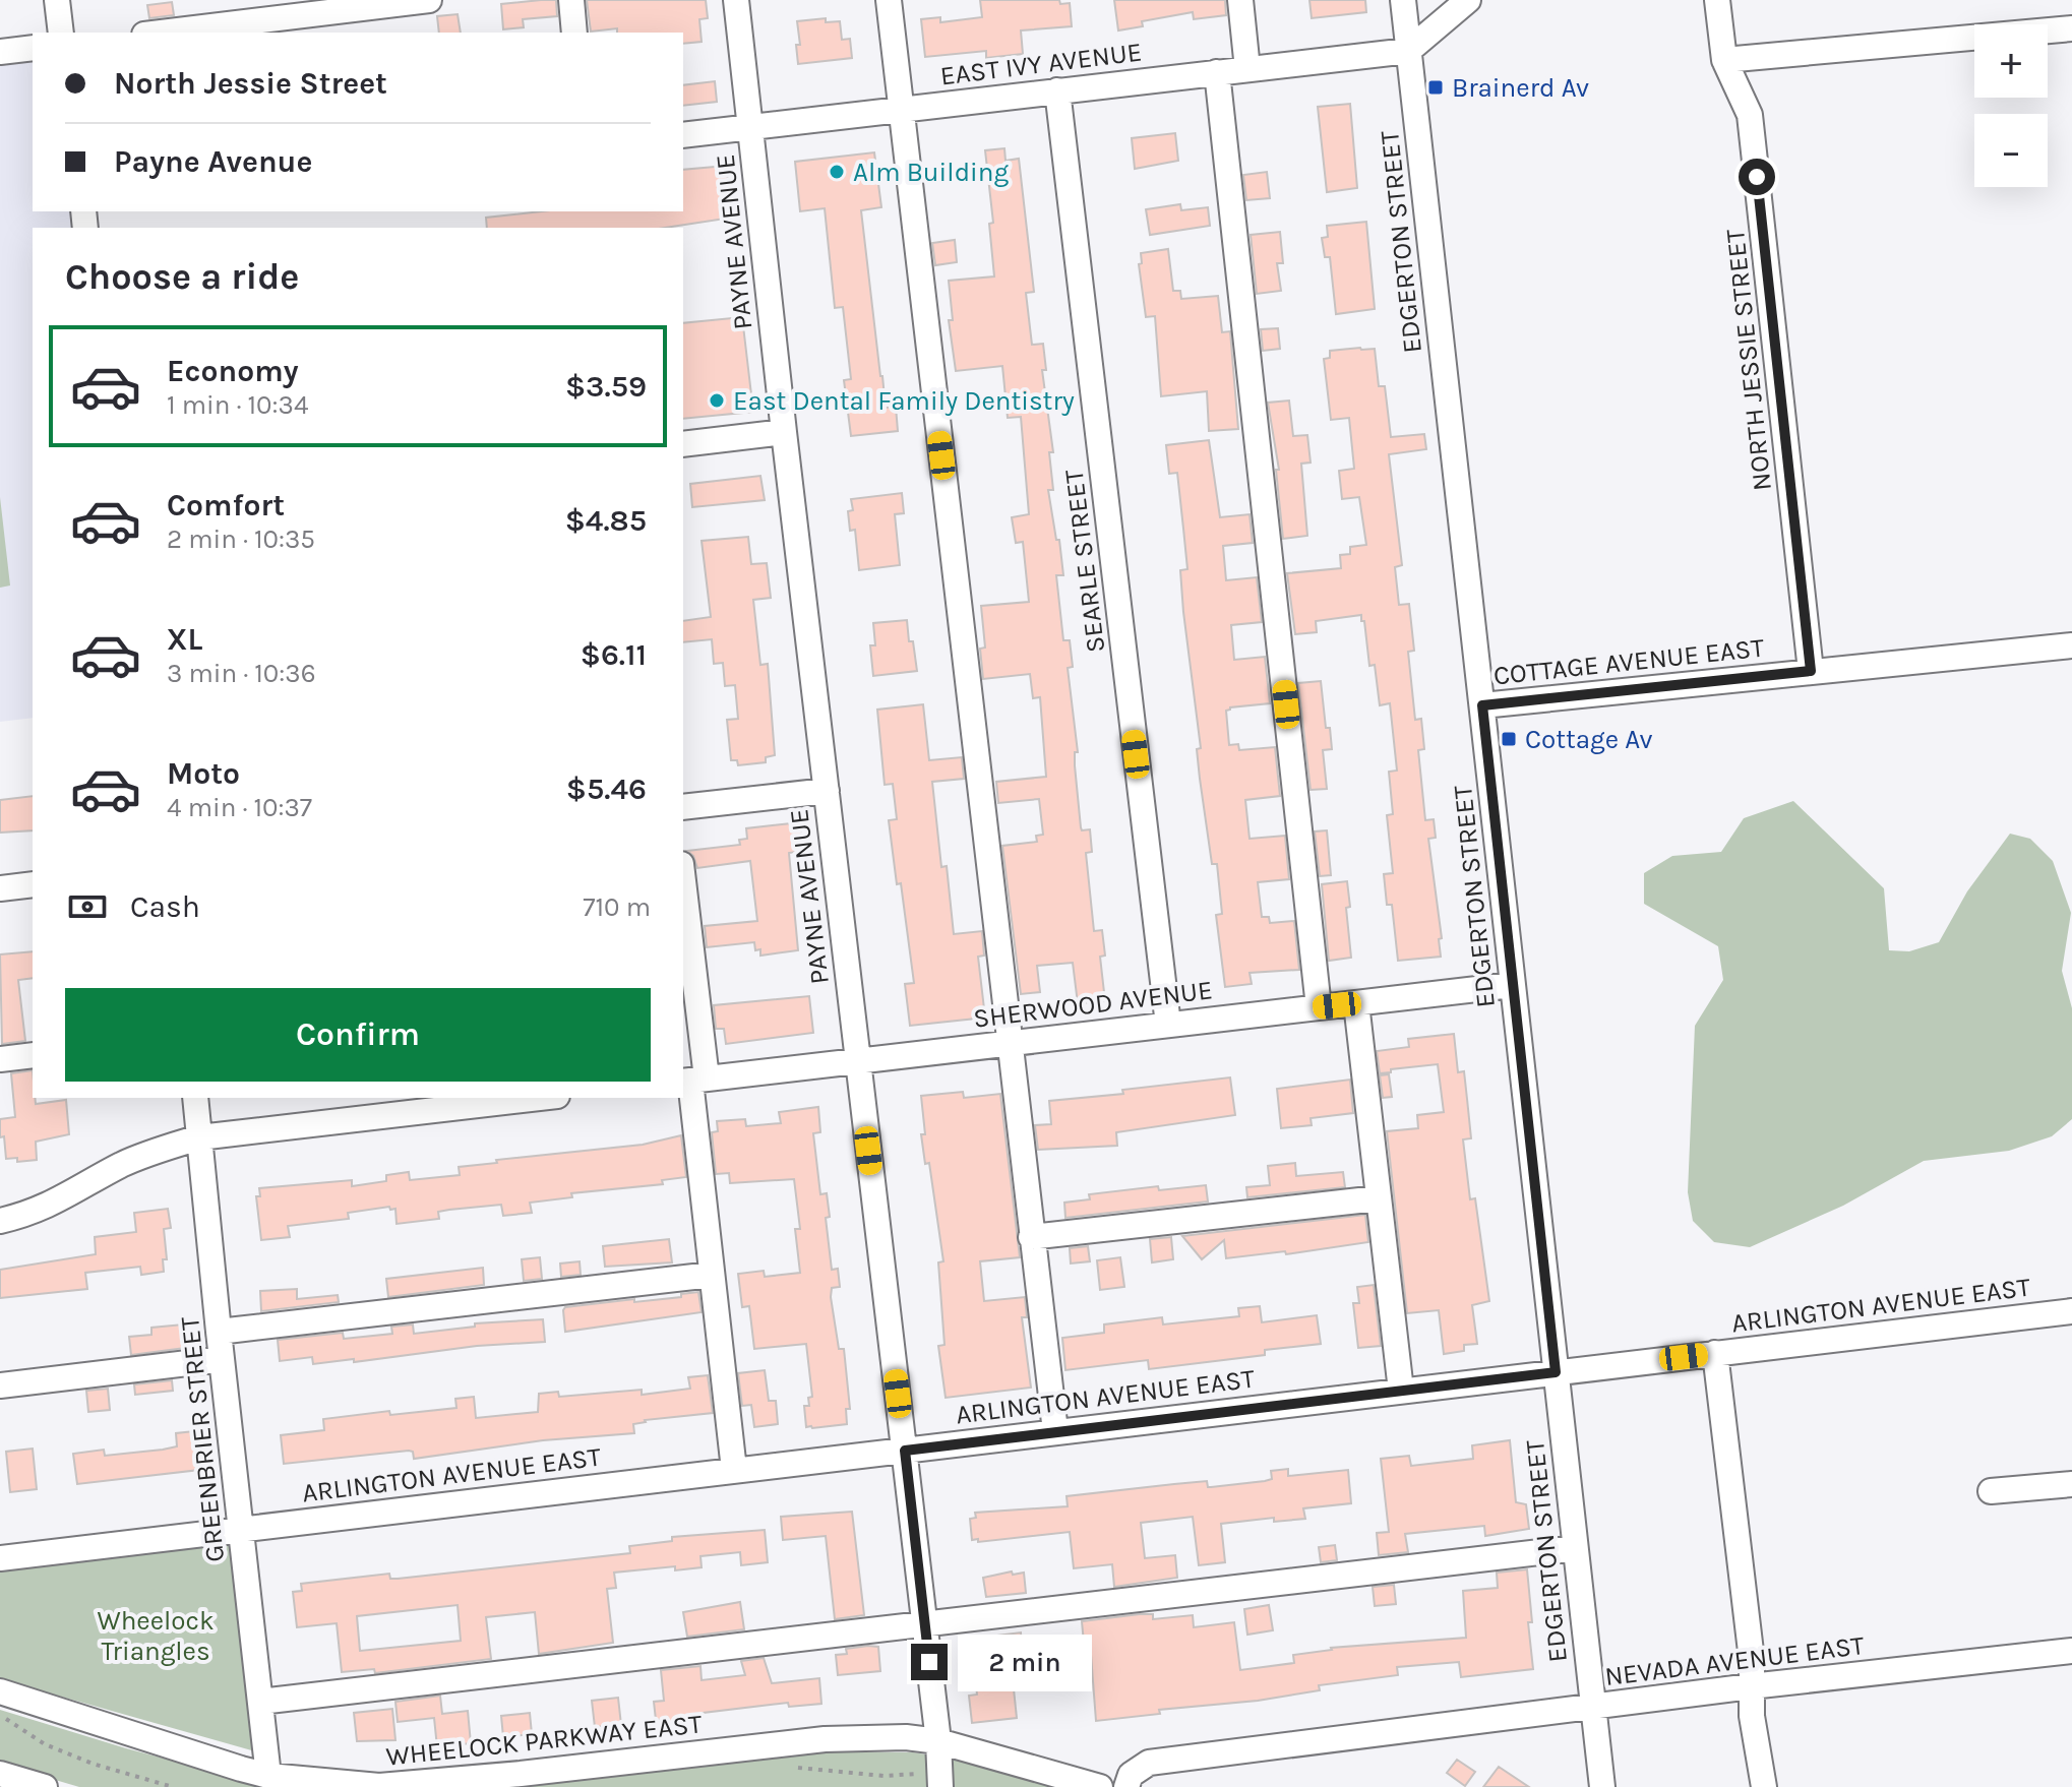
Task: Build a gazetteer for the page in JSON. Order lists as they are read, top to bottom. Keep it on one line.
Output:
{"streets":{"street":["EAST IVY AVENUE","PAYNE AVENUE","EDGERTON STREET","NORTH JESSIE STREET","SEARLE STREET","COTTAGE AVENUE EAST","SHERWOOD AVENUE","ARLINGTON AVENUE EAST","GREENBRIER STREET","NEVADA AVENUE EAST","WHEELOCK PARKWAY EAST"]},"crossings":[["EAST IVY AVENUE","PAYNE AVENUE"],["EAST IVY AVENUE","EDGERTON STREET"],["EAST IVY AVENUE","SEARLE STREET"],["PAYNE AVENUE","SHERWOOD AVENUE"],["PAYNE AVENUE","ARLINGTON AVENUE EAST"],["PAYNE AVENUE","WHEELOCK PARKWAY EAST"],["EDGERTON STREET","COTTAGE AVENUE EAST"],["EDGERTON STREET","SHERWOOD AVENUE"],["EDGERTON STREET","ARLINGTON AVENUE EAST"],["EDGERTON STREET","NEVADA AVENUE EAST"],["NORTH JESSIE STREET","COTTAGE AVENUE EAST"],["SEARLE STREET","SHERWOOD AVENUE"],["ARLINGTON AVENUE EAST","GREENBRIER STREET"],["GREENBRIER STREET","WHEELOCK PARKWAY EAST"]],"parks":["Wheelock Triangles"],"places":{"transit":["Brainerd Av","Cottage Av"],"other":["Alm Building","East Dental Family Dentistry"]},"page":{"map_buttons":["+","−"],"banner":["North Jessie Street","Payne Avenue"],"heading":"Choose a ride","list":[{"name":"Economy","note":"1 min · 10:34","value":"$3.59"},{"name":"Comfort","note":"2 min · 10:35","value":"$4.85"},{"name":"XL","note":"3 min · 10:36","value":"$6.11"},{"name":"Moto","note":"4 min · 10:37","value":"$5.46"}],"pay":["Cash","710 m"],"buttons":"Confirm","bubble":"2 min"}}
